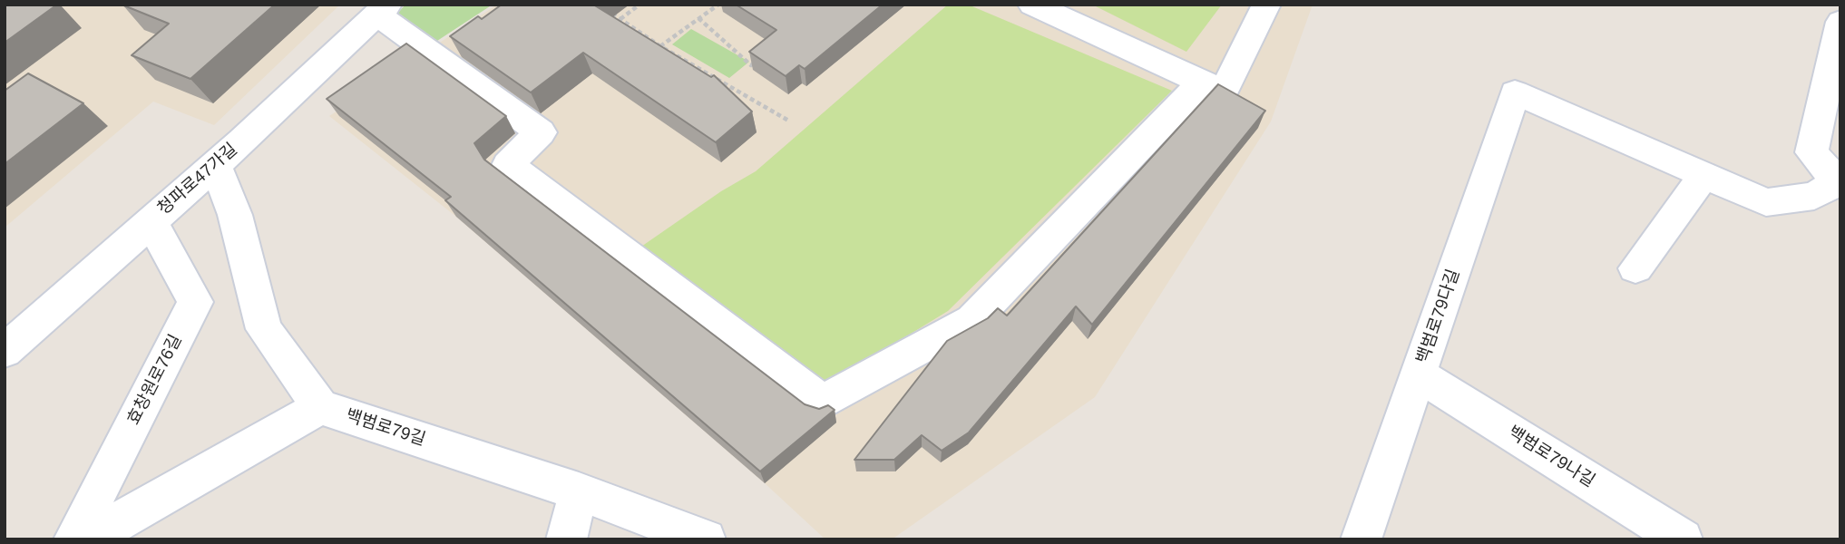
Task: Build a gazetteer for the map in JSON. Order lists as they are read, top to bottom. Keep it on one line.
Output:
{"streets":{"street":["청파로47가길","백범로79다길","효창원로76길","백범로79길","백범로79나길"]},"crossings":[["청파로47가길","효창원로76길"],["백범로79다길","백범로79나길"]]}
